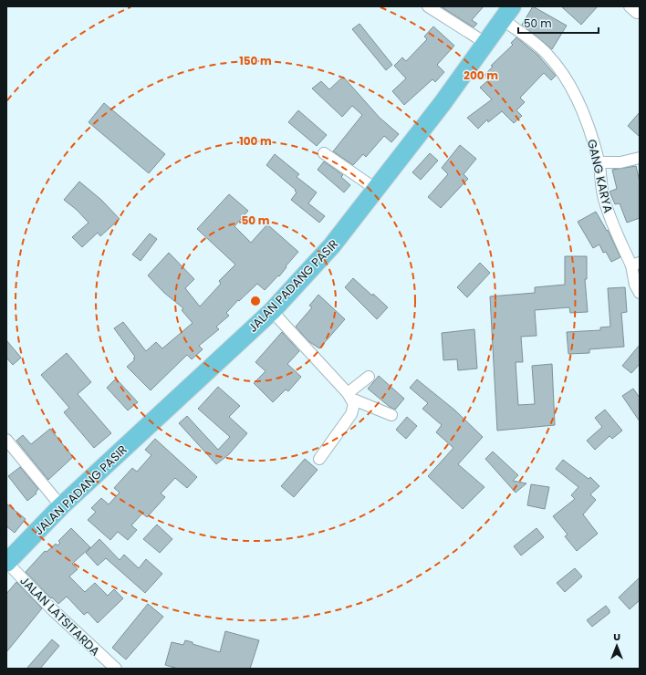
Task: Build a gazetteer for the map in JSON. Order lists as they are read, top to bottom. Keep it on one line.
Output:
{"streets":{"highway":["JALAN PADANG PASIR"],"street":["GANG KARYA","JALAN LATSITARDA"]},"crossings":[["GANG KARYA","JALAN PADANG PASIR"],["JALAN PADANG PASIR","JALAN LATSITARDA"]],"scale_bar":"50 m","north":"top","rings":["150 m","200 m","100 m","50 m"]}
